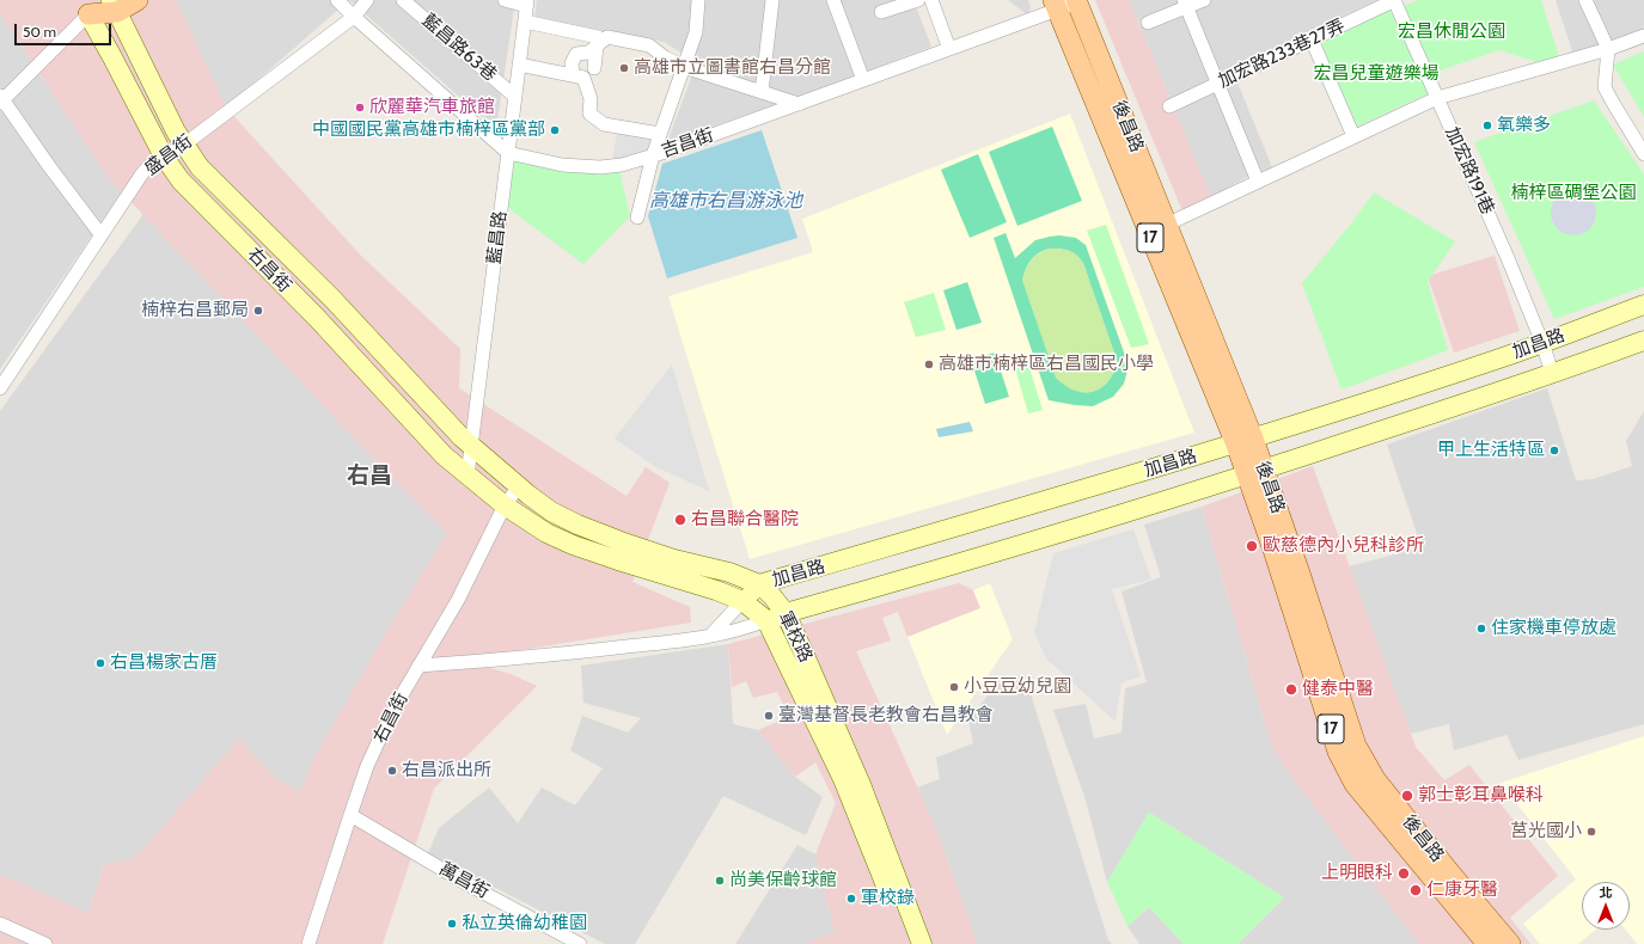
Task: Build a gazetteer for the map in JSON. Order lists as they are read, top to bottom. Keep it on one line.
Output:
{"streets":{"main road":["後昌路","17"],"street":["藍昌路63巷","加宏路233巷27弄","吉昌街","盛昌街","加宏路191巷","藍昌路","右昌街","加昌路","軍校路","萬昌街"]},"crossings":[["藍昌路63巷","藍昌路"],["加宏路233巷27弄","加宏路191巷"],["後昌路","吉昌街"],["後昌路","加昌路"],["吉昌街","盛昌街"],["吉昌街","藍昌路"],["盛昌街","右昌街"],["加宏路191巷","加昌路"],["藍昌路","右昌街"],["藍昌路","軍校路"],["右昌街","加昌路"],["右昌街","軍校路"],["右昌街","萬昌街"],["加昌路","軍校路"]],"districts":["右昌"],"water":["高雄市右昌游泳池"],"parks":["宏昌休閒公園","宏昌兒童遊樂場","楠梓區碉堡公園"],"places":["高雄市立圖書館右昌分館","欣麗華汽車旅館","氧樂多","中國國民黨高雄市楠梓區黨部","楠梓右昌郵局","高雄市楠梓區右昌國民小學","甲上生活特區","右昌聯合醫院","歐慈德內小兒科診所","住家機車停放處","右昌楊家古厝","小豆豆幼兒園","健泰中醫","臺灣基督長老教會右昌教會","右昌派出所","郭士彰耳鼻喉科","莒光國小","上明眼科","尚美保齡球館","仁康牙醫","軍校錄","私立英倫幼稚園"],"scale_bar":"50 m","north":"top"}
